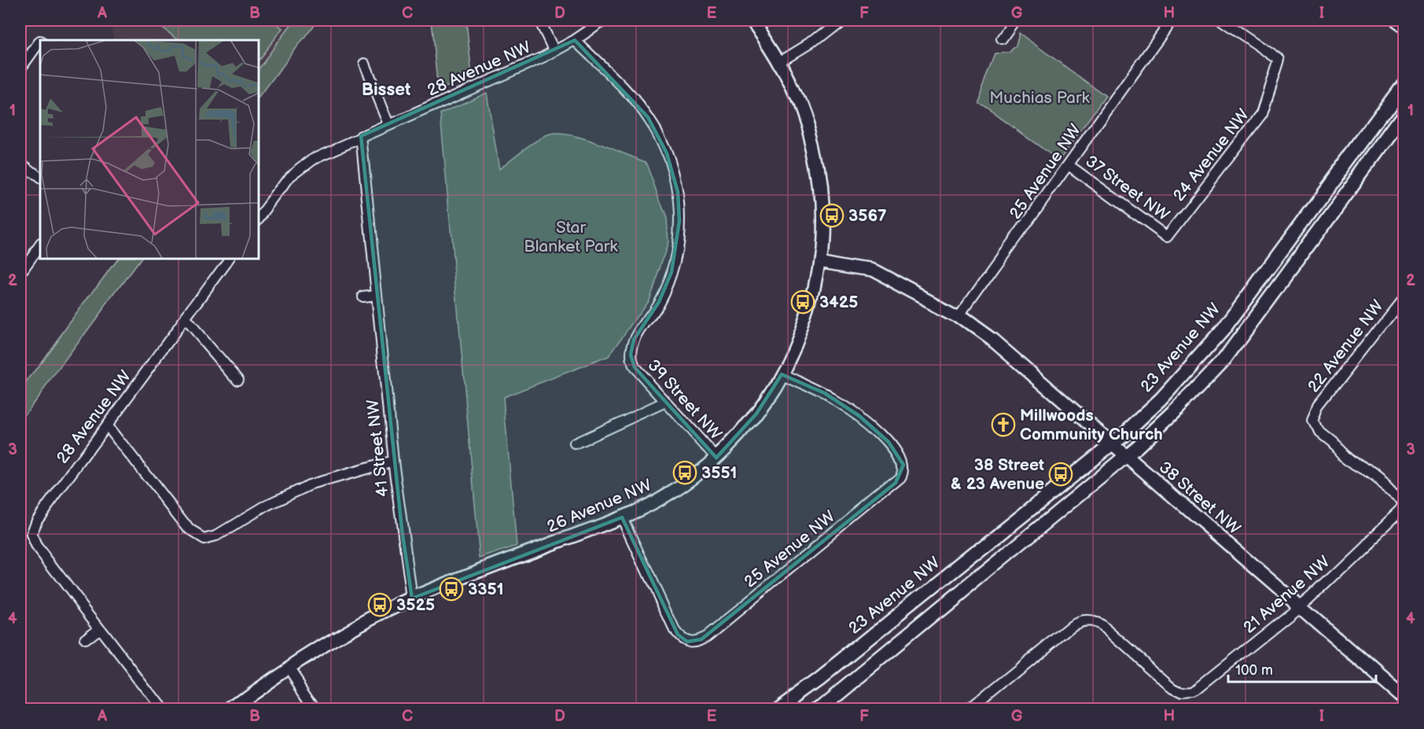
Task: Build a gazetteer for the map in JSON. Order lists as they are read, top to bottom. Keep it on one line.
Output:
{"streets":{"main road":["23 Avenue NW"],"street":["28 Avenue NW","24 Avenue NW","25 Avenue NW","37 Street NW","22 Avenue NW","39 Street NW","41 Street NW","38 Street NW","26 Avenue NW","21 Avenue NW"]},"crossings":[["28 Avenue NW","39 Street NW"],["28 Avenue NW","41 Street NW"],["24 Avenue NW","37 Street NW"],["25 Avenue NW","37 Street NW"],["25 Avenue NW","38 Street NW"],["25 Avenue NW","26 Avenue NW"],["23 Avenue NW","38 Street NW"],["39 Street NW","26 Avenue NW"],["41 Street NW","26 Avenue NW"],["38 Street NW","26 Avenue NW"],["38 Street NW","21 Avenue NW"]],"districts":["Bisset"],"parks":["Muchias Park","Star Blanket Park"],"places":{"bus stop":["3567","3425","3551","38 Street & 23 Avenue","3351","3525"],"church":["Millwoods Community Church"]},"scale_bar":"100 m","grid":{"columns":["A","B","C","D","E","F","G","H","I"],"rows":["1","2","3","4"]}}
